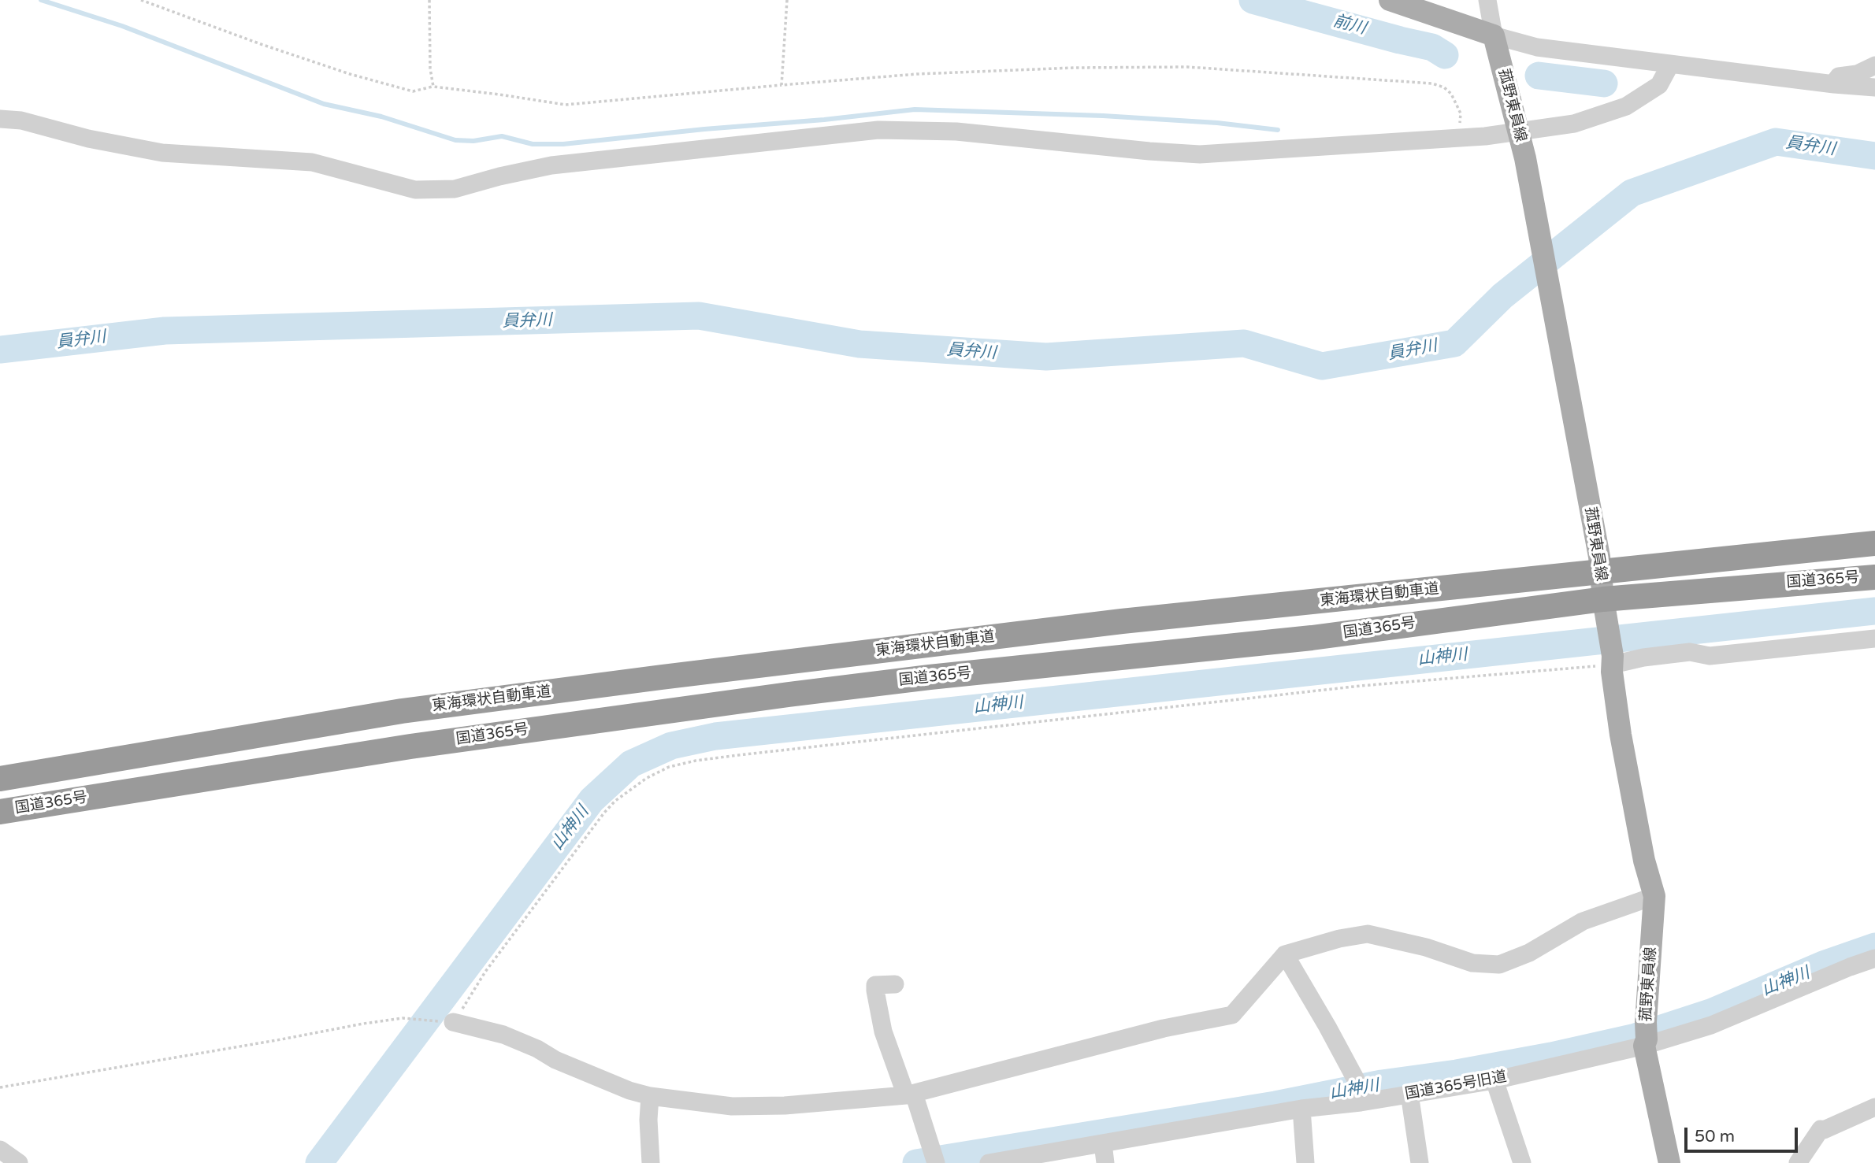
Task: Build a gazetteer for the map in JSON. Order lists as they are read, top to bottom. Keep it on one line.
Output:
{"streets":{"highway":["国道365号","東海環状自動車道"],"main road":["菰野東員線"],"street":["国道365号旧道"]},"crossings":[["菰野東員線","国道365号"],["菰野東員線","国道365号旧道"]],"water":["前川","員弁川","山神川"],"scale_bar":"50 m"}
